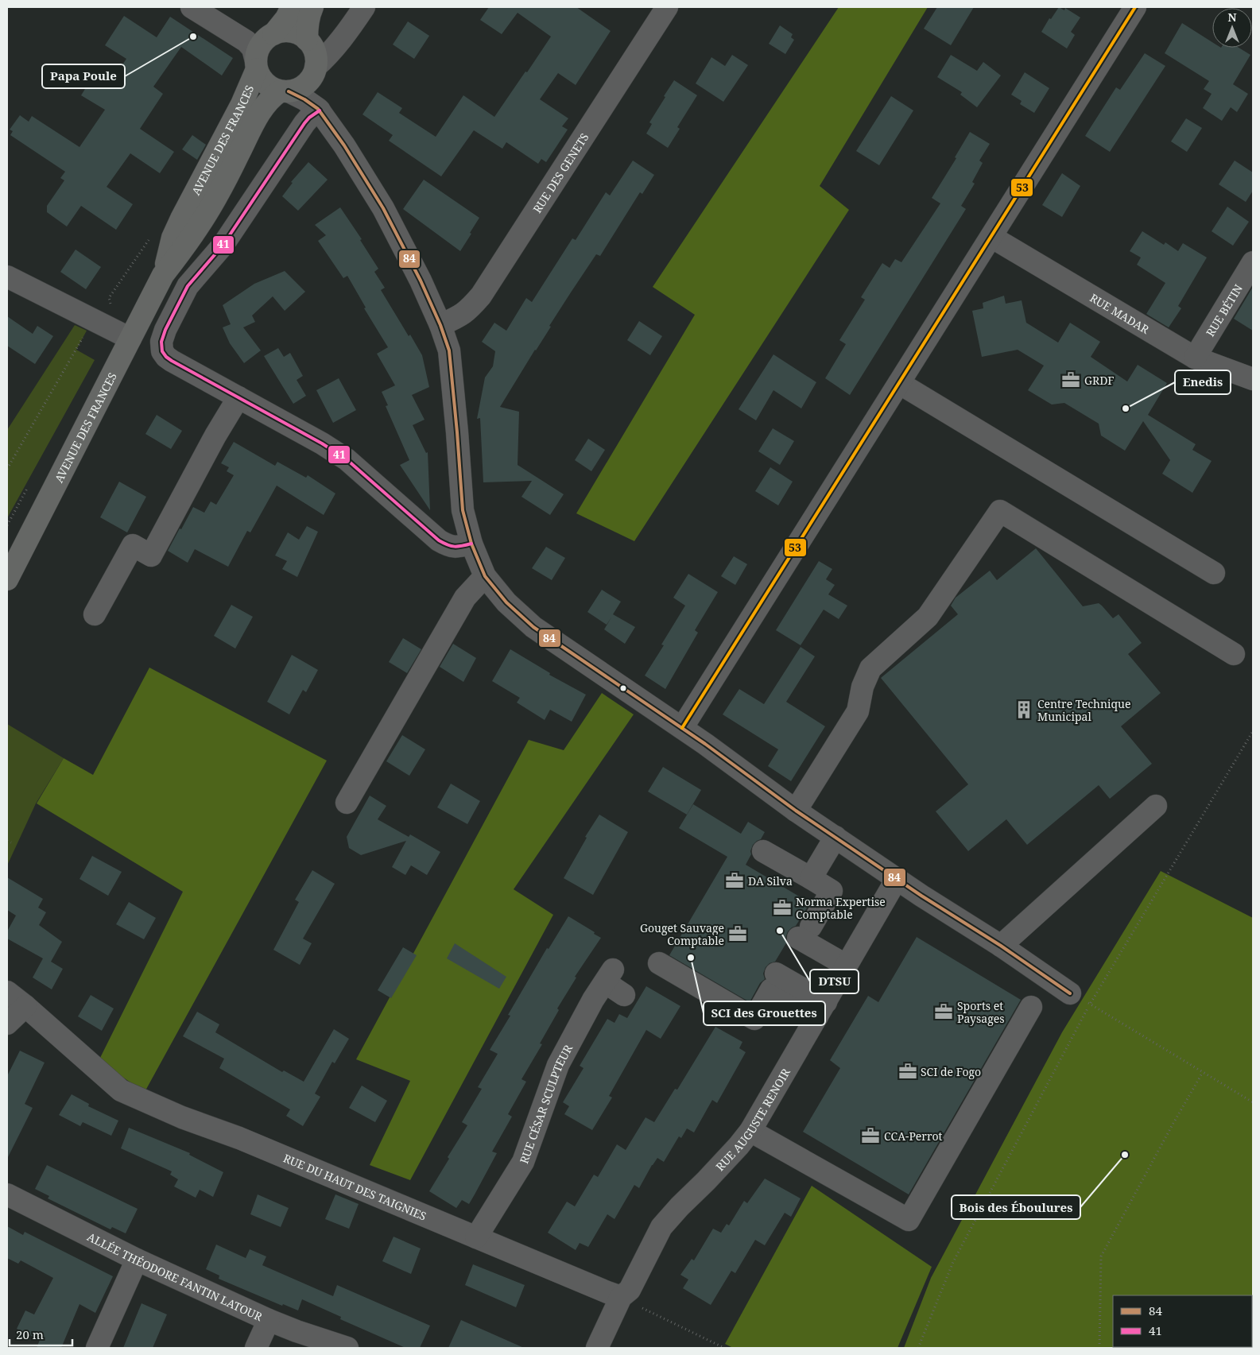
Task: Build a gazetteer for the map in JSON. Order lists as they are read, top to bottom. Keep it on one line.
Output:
{"streets":{"main road":["AVENUE DES FRANCES"],"street":["RUE DES GENETS","RUE BÉTIN","RUE MADAR","RUE CÉSAR SCULPTEUR","RUE AUGUSTE RENOIR","RUE DU HAUT DES TAIGNIES","ALLÉE THÉODORE FANTIN LATOUR"]},"crossings":[["RUE BÉTIN","RUE MADAR"],["RUE CÉSAR SCULPTEUR","RUE DU HAUT DES TAIGNIES"],["RUE AUGUSTE RENOIR","RUE DU HAUT DES TAIGNIES"]],"places":{"other":["Papa Poule","Enedis","DTSU","SCI des Grouettes","Bois des Éboulures"],"office":["GRDF","DA Silva","Norma Expertise Comptable","Gouget Sauvage Comptable","Sports et Paysages","SCI de Fogo","CCA-Perrot"],"building":["Centre Technique Municipal"]},"lines":["transit line 53","transit line 84","transit line 41"],"legend":["84","41"],"scale_bar":"20 m","north":"top"}
